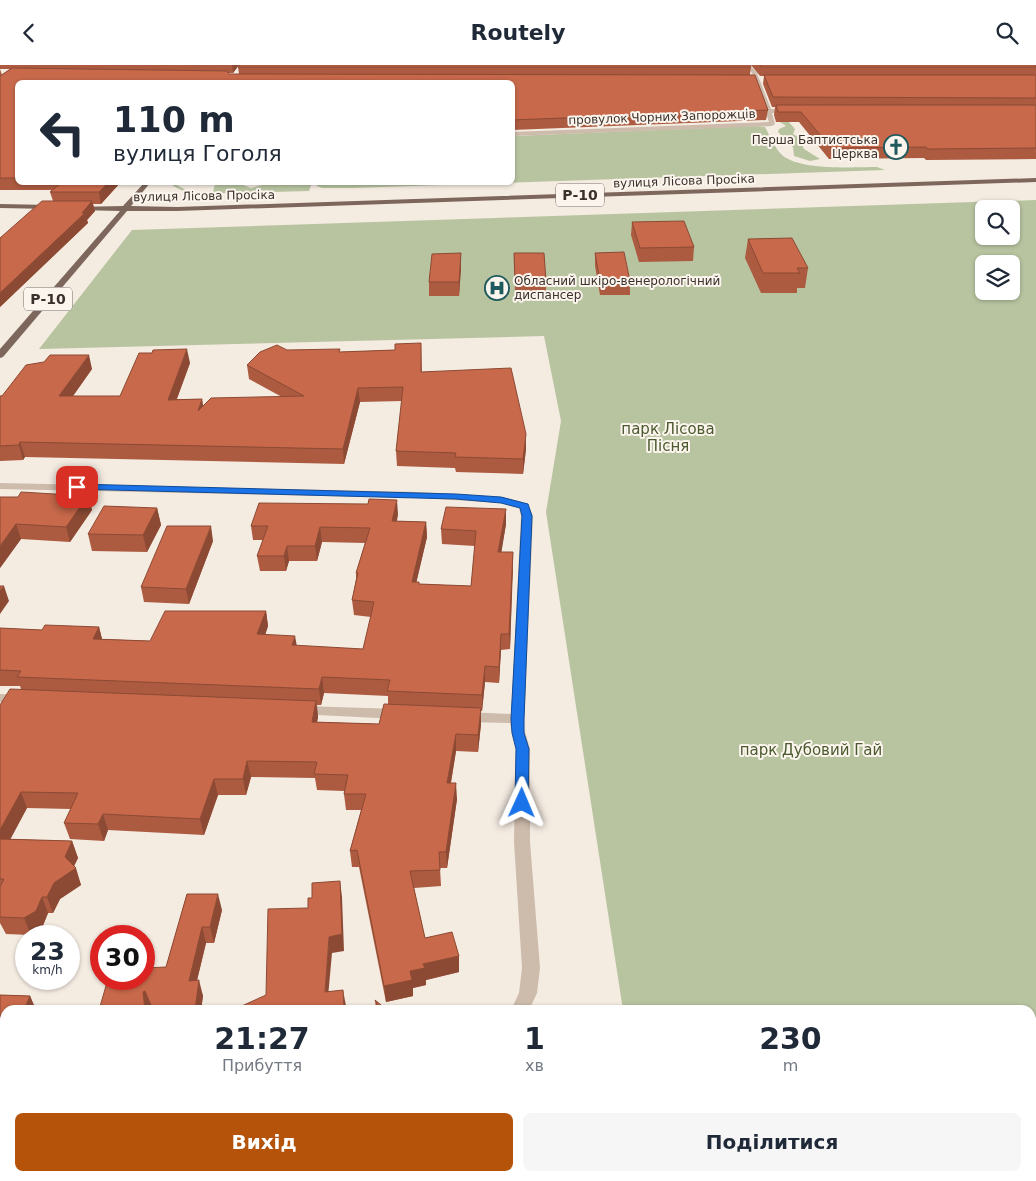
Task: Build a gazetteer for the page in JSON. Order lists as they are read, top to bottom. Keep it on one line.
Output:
{"streets":{"main road":["вулиця Лісова Просіка","Р-10"],"street":["провулок Чорних Запорожців"]},"crossings":[["вулиця Лісова Просіка","Р-10"]],"parks":["парк Лісова Пісня","парк Дубовий Гай"],"places":{"church":["Перша Баптистська Церква"],"hospital":["Обласний шкіро-венерологічний диспансер"]},"page":{"header":"Routely","turn":["110 m","вулиця Гоголя"],"speed":"23 km/h","limit":"30","eta":["21:27","Прибуття","1","хв","230","m"],"buttons":["Вихід","Поділитися"]}}
